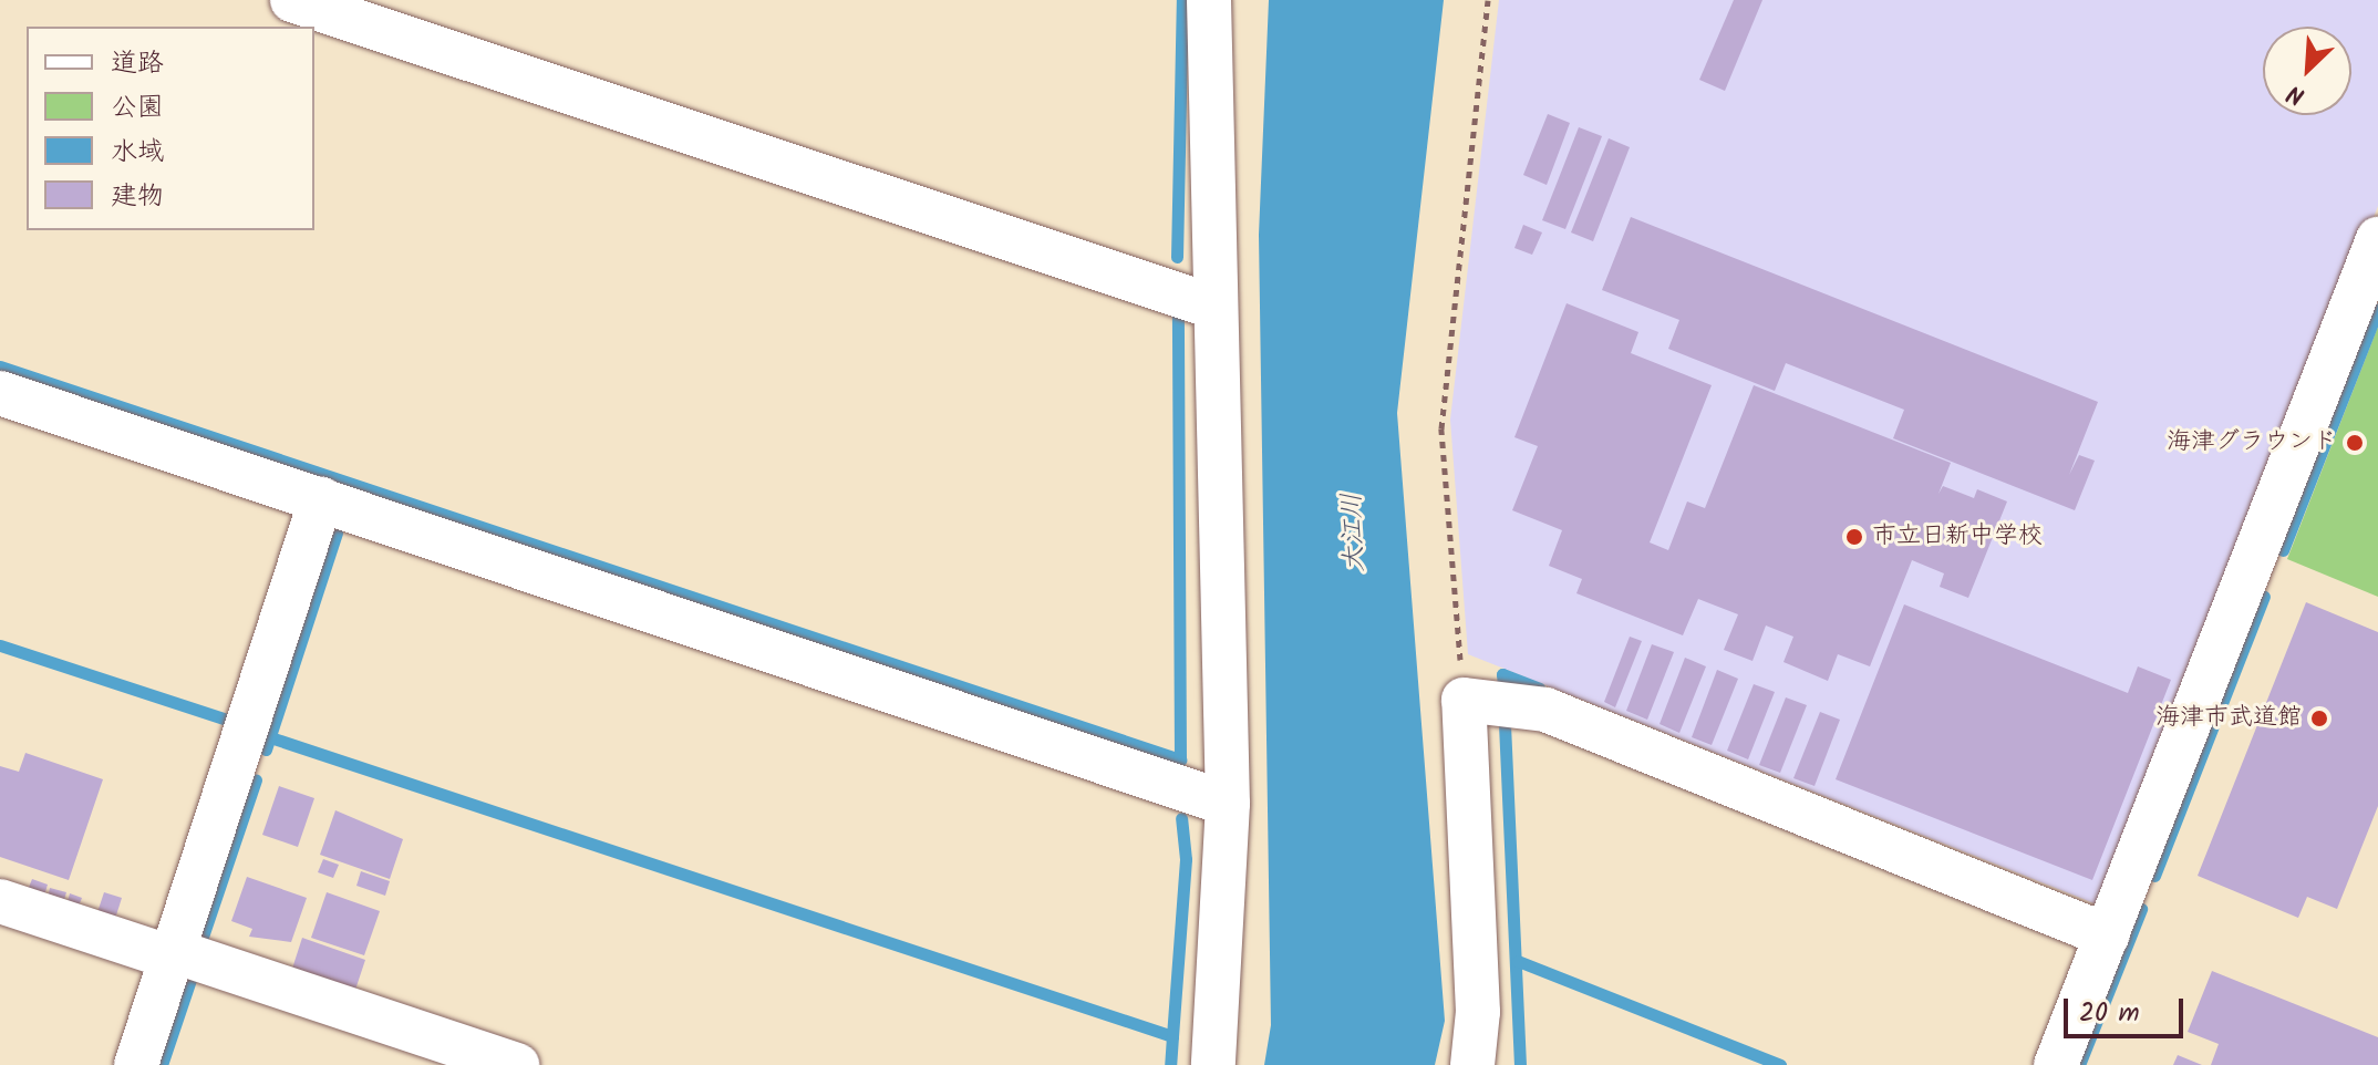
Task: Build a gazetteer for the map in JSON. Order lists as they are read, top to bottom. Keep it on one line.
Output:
{"water":["大江川"],"places":["海津グラウンド","市立日新中学校","海津市武道館"],"legend":["道路","公園","水域","建物"],"scale_bar":"20 m","north":"bottom left"}
